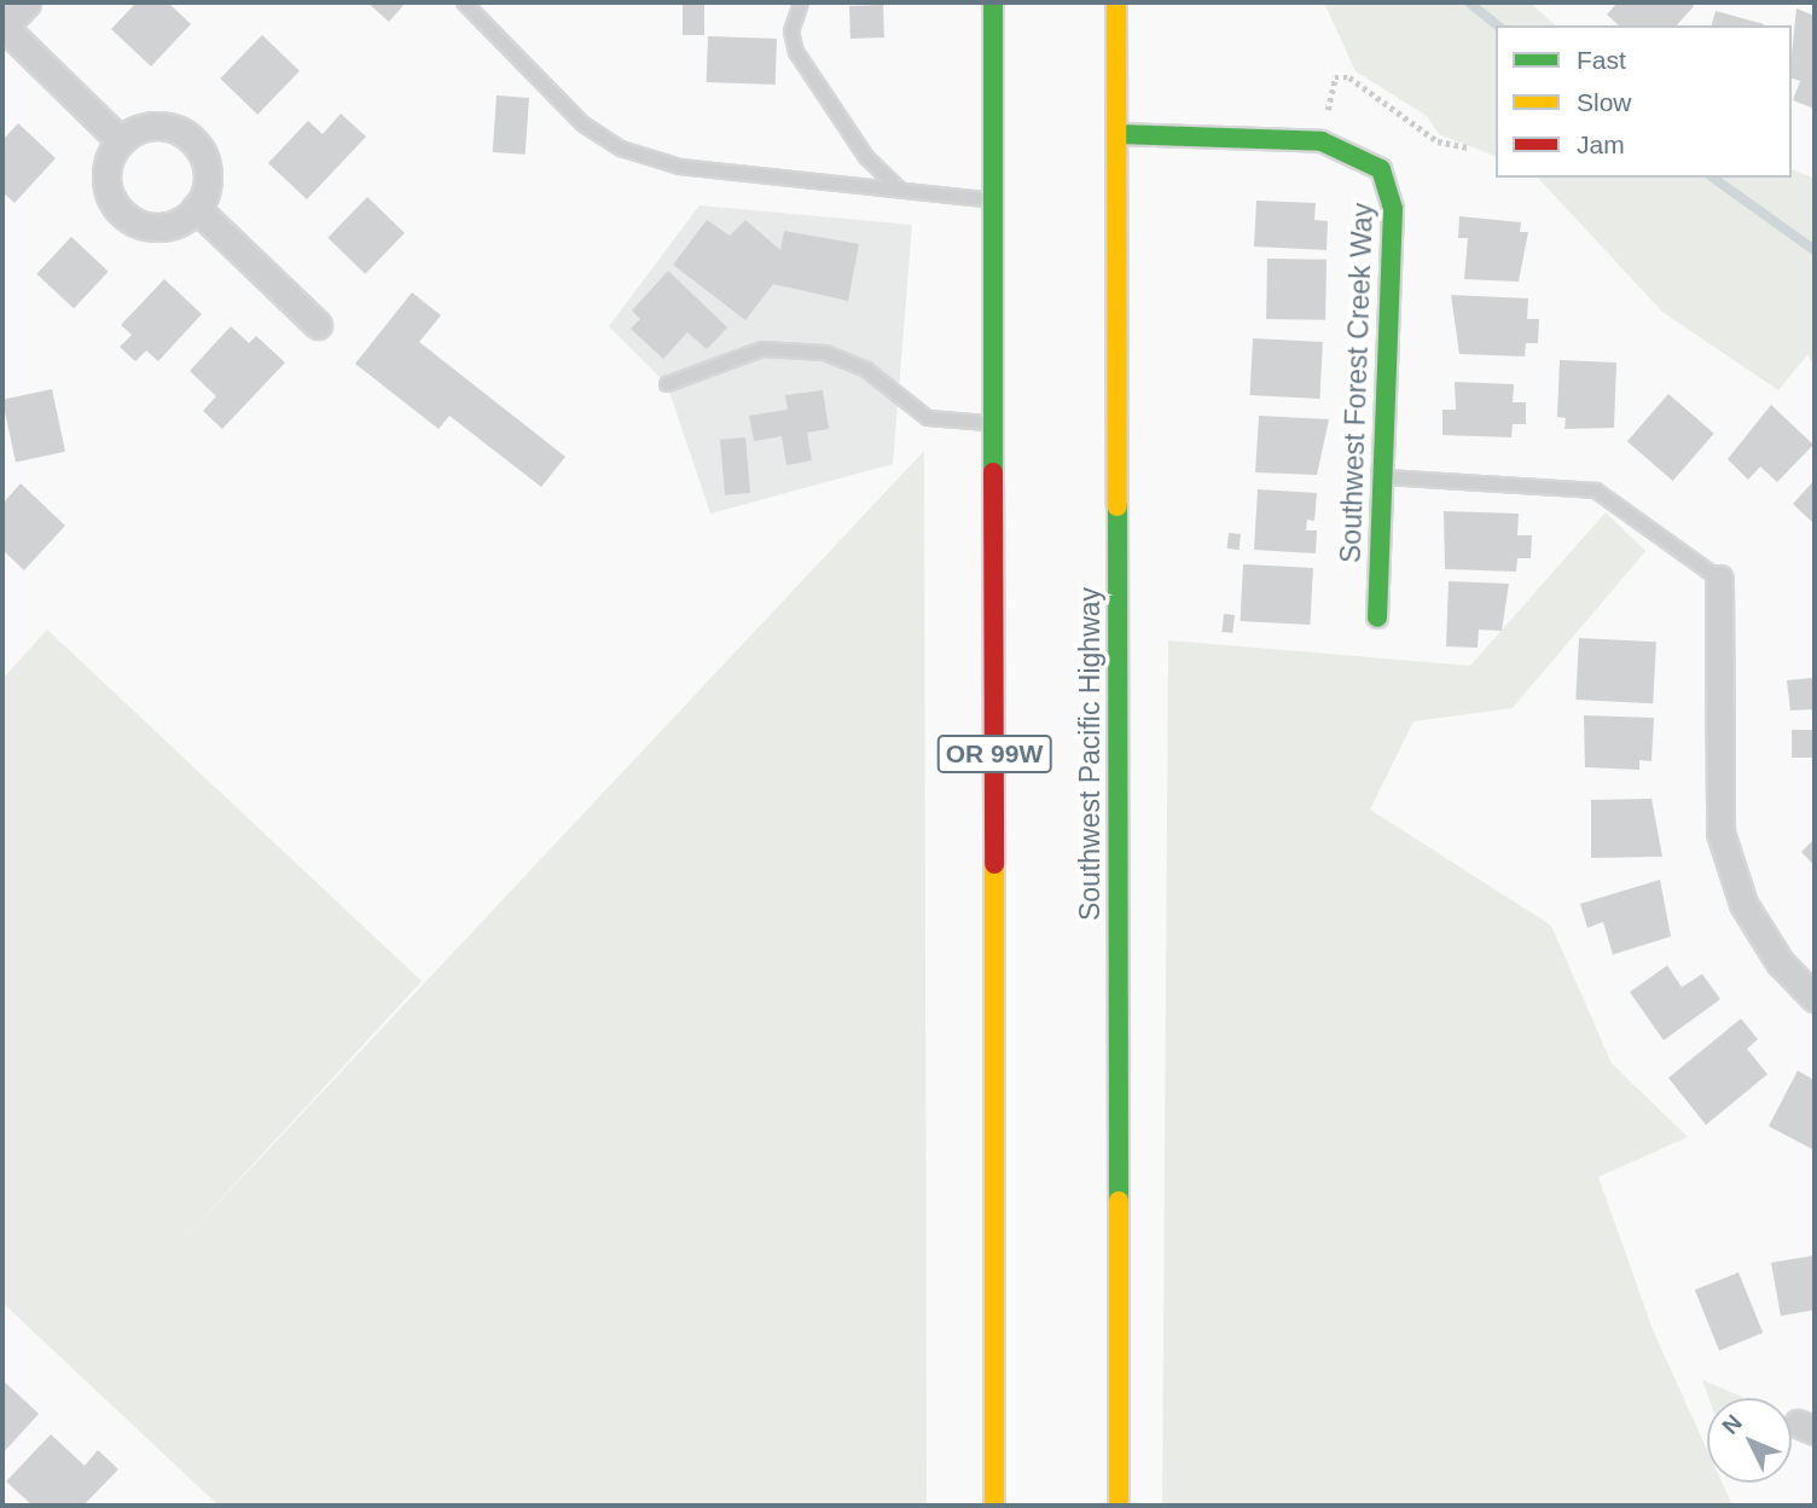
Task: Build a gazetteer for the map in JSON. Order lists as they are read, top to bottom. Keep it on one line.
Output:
{"streets":{"main road":["Southwest Forest Creek Way","OR 99W","Southwest Pacific Highway"]},"crossings":[["Southwest Forest Creek Way","Southwest Pacific Highway"]],"legend":["Fast","Slow","Jam"],"north":"top left"}
